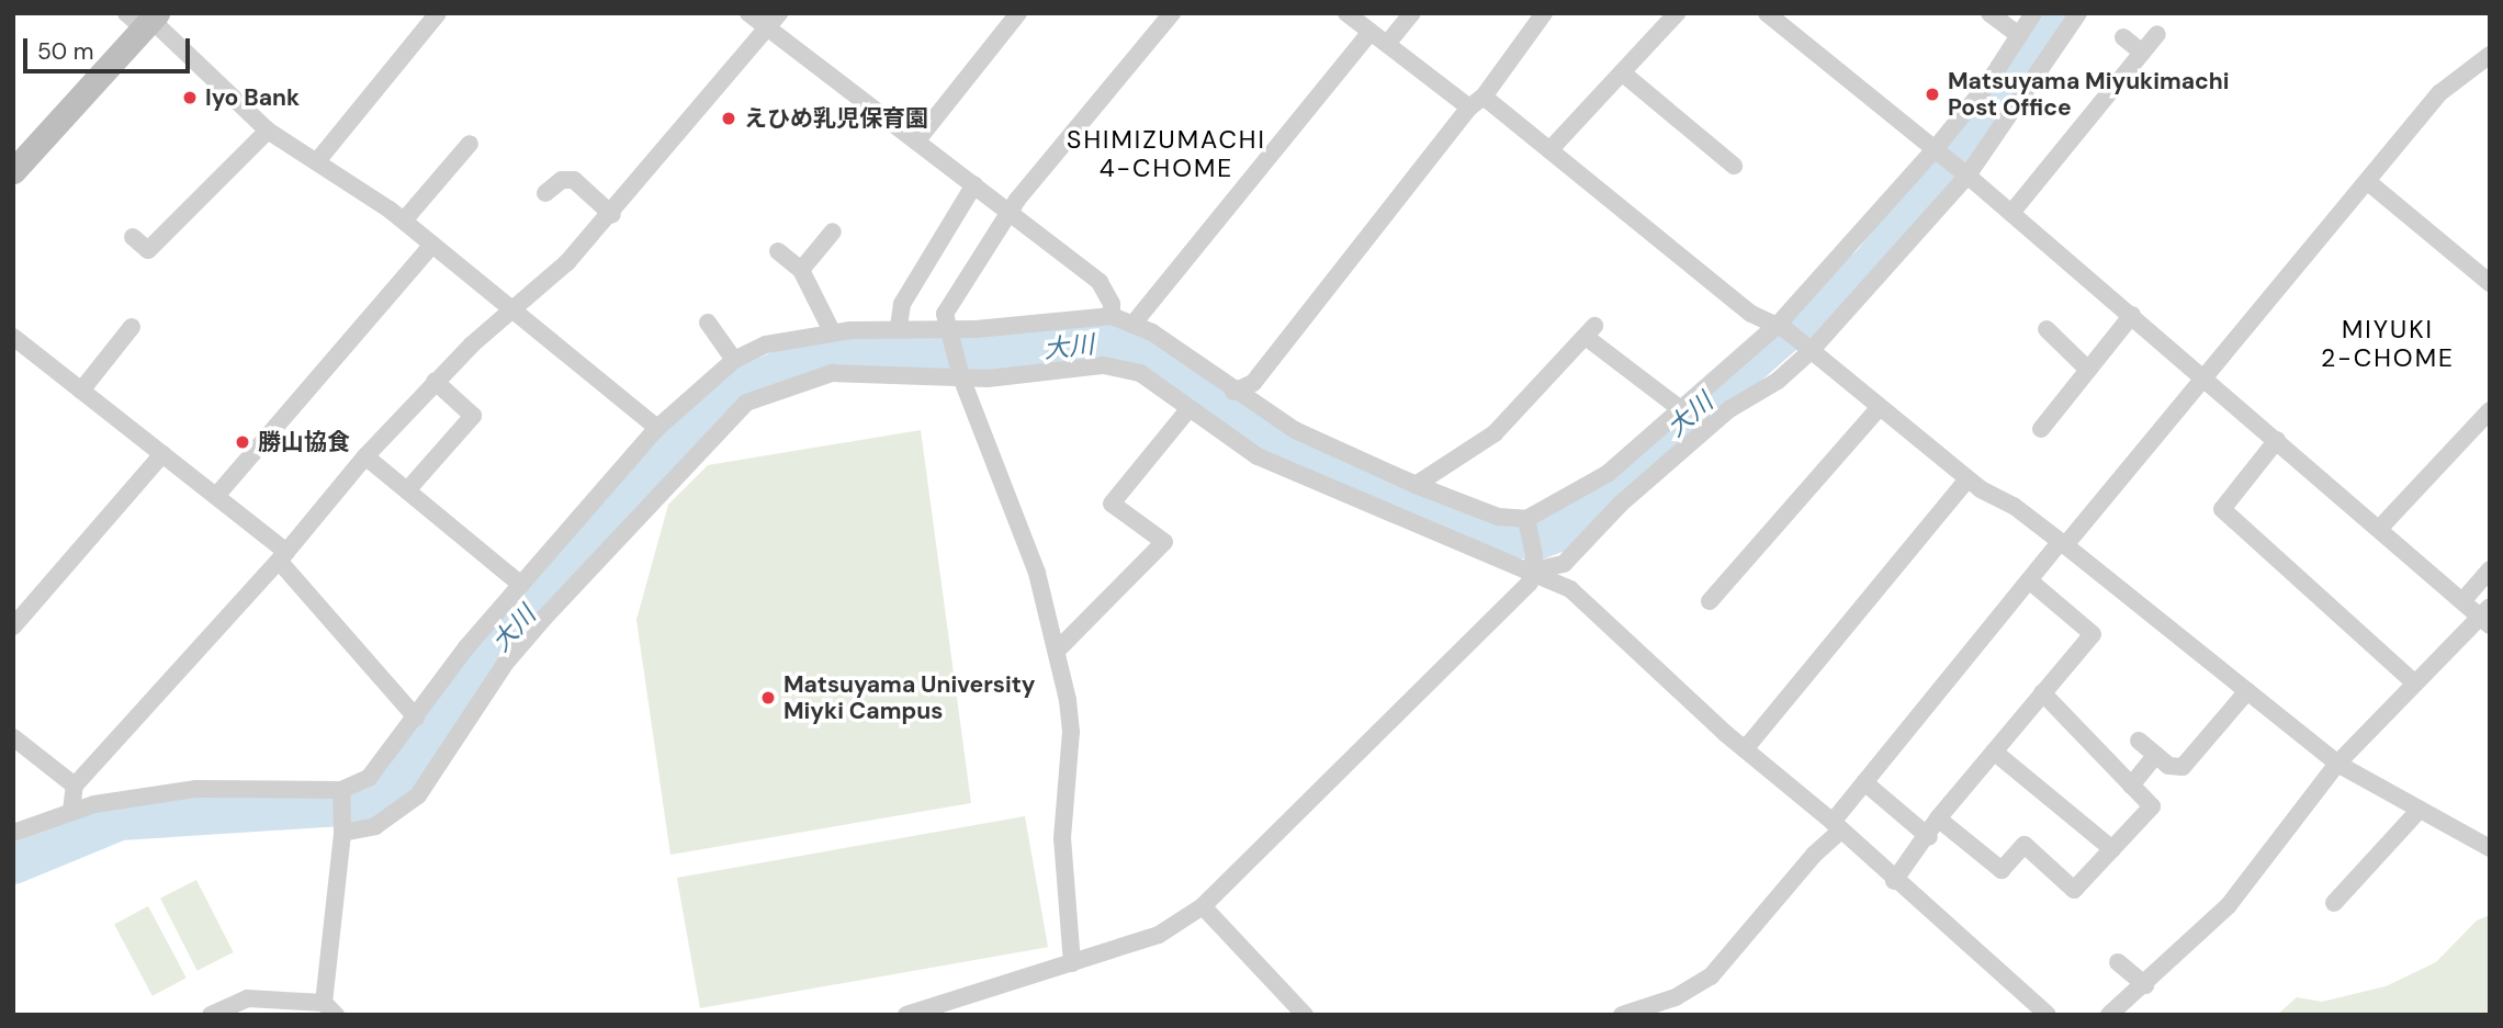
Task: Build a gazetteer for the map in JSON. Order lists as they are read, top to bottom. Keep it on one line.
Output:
{"districts":["SHIMIZUMACHI 4-CHOME","MIYUKI 2-CHOME"],"water":["大川"],"places":["Matsuyama Miyukimachi Post Office","Iyo Bank","えひめ乳児保育園","勝山協食","Matsuyama University Miyki Campus"],"scale_bar":"50 m"}
